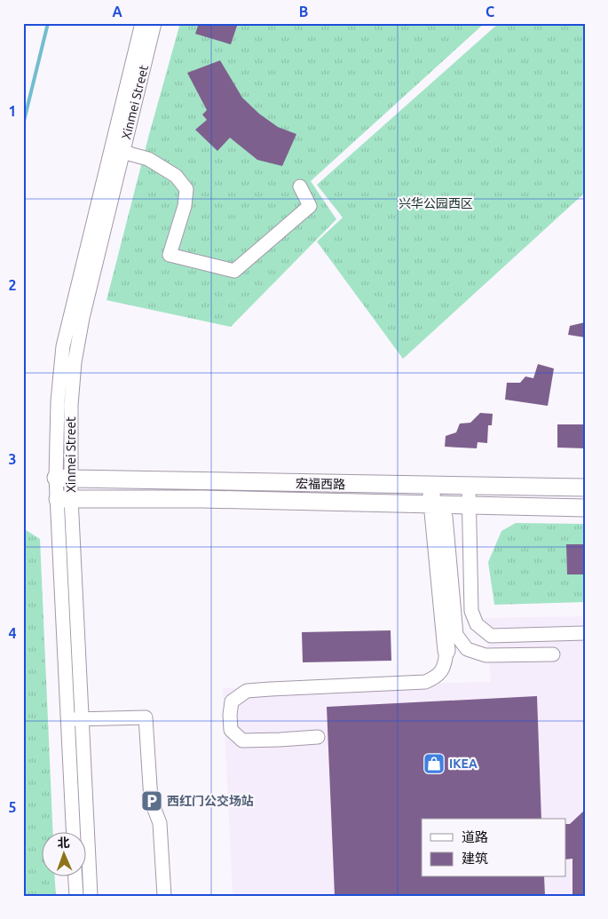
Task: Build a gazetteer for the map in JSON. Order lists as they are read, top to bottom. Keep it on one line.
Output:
{"streets":{"main road":["宏福西路"],"street":["Xinmei Street"]},"crossings":[["Xinmei Street","宏福西路"]],"parks":["兴华公园西区"],"places":{"shop":["IKEA"],"parking":["西红门公交场站"]},"legend":["道路","建筑"],"north":"top","grid":{"columns":["A","B","C"],"rows":["1","2","3","4","5"]}}
